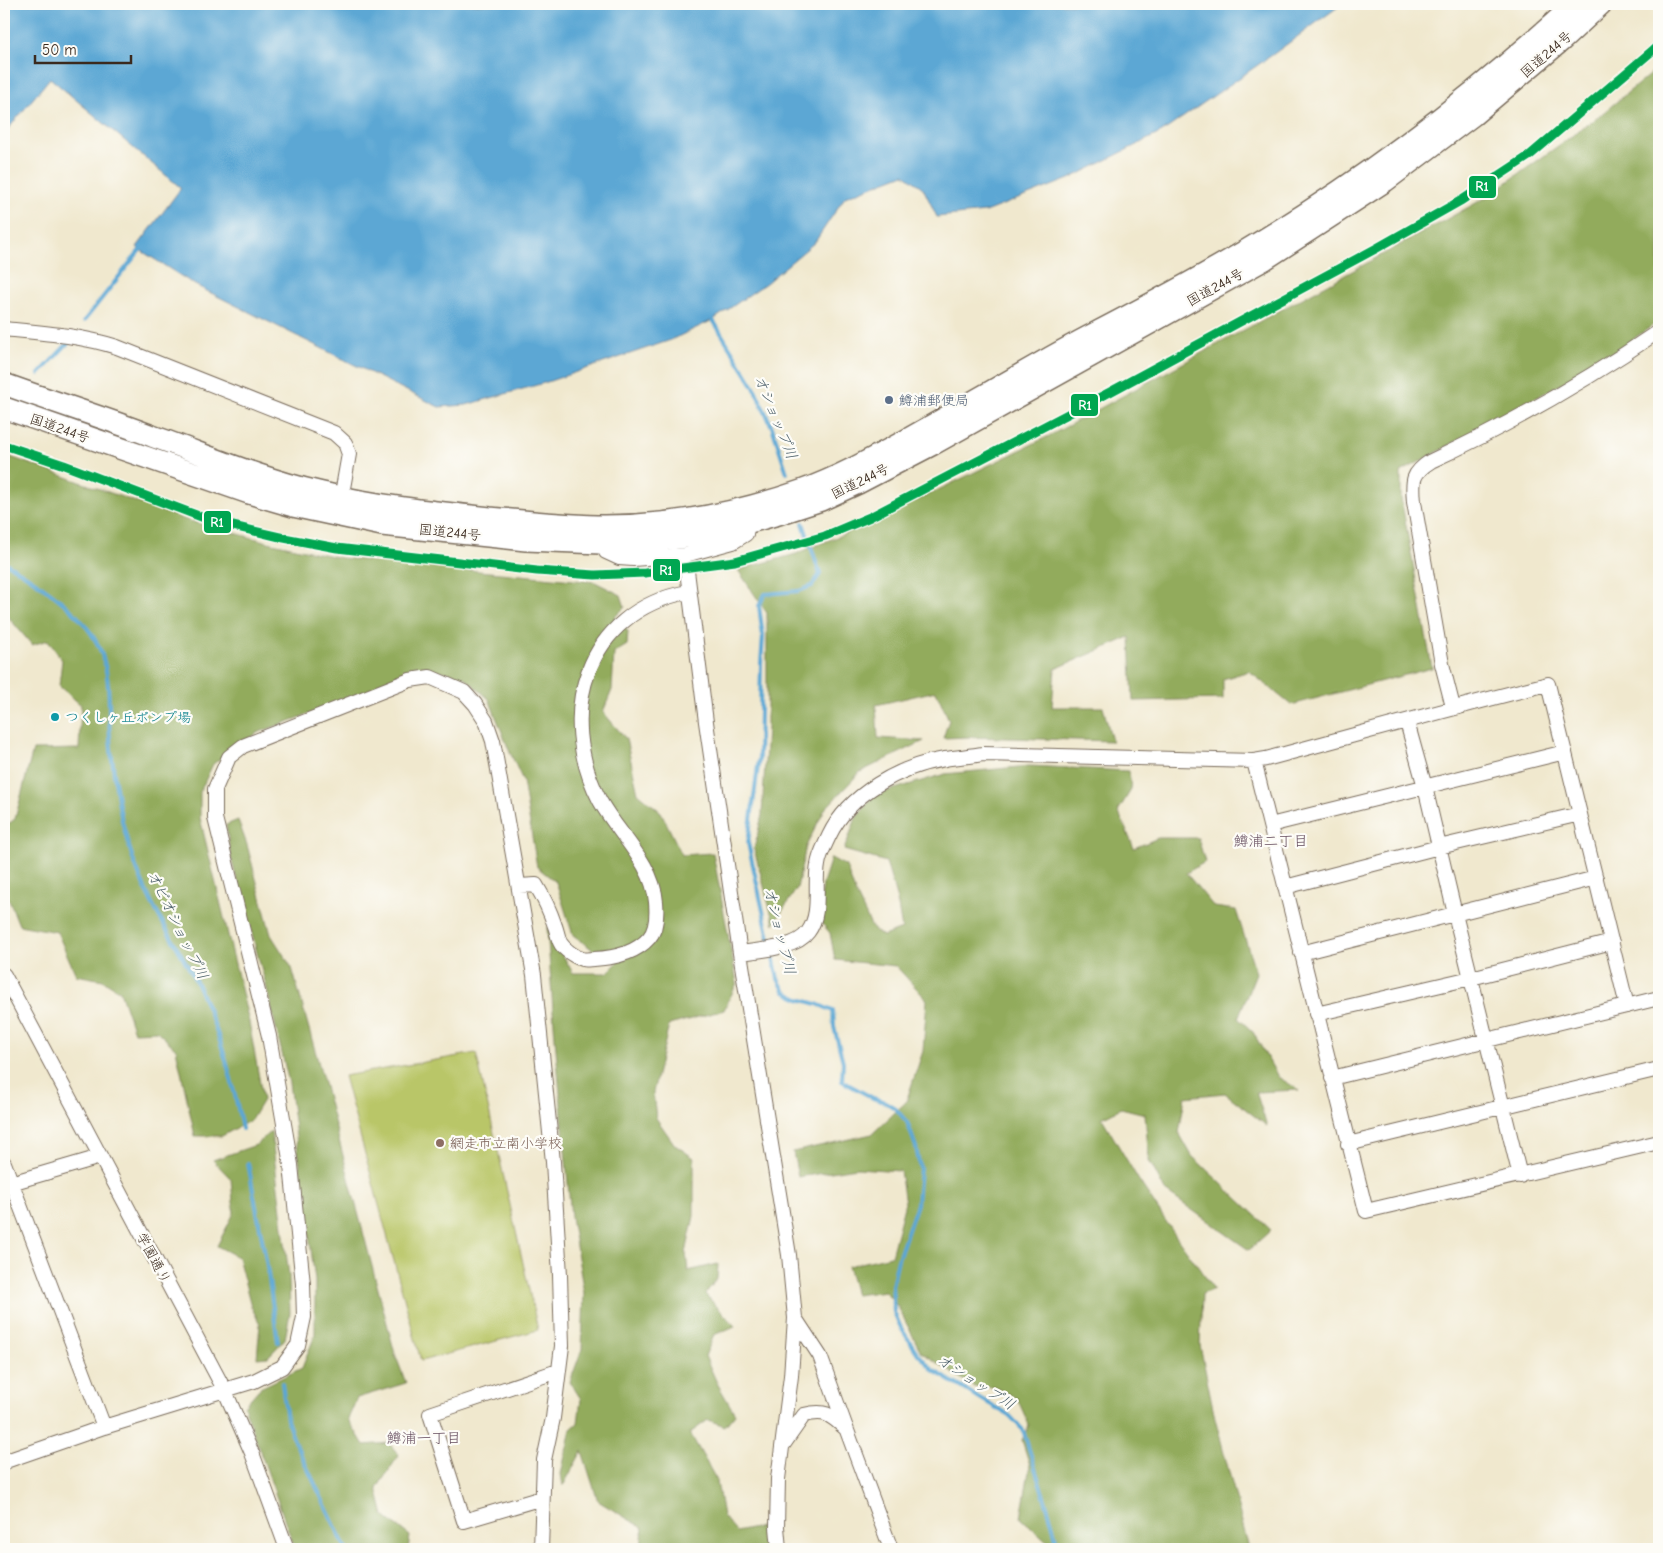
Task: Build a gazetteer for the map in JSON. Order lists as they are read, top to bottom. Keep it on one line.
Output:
{"streets":{"highway":["国道244号"],"street":["学園通り"]},"districts":["鱒浦二丁目","鱒浦一丁目"],"water":["オショップ川","オビオショップ川"],"places":["鱒浦郵便局","つくしヶ丘ポンプ場","網走市立南小学校"],"lines":["transit line R1"],"scale_bar":"50 m"}
